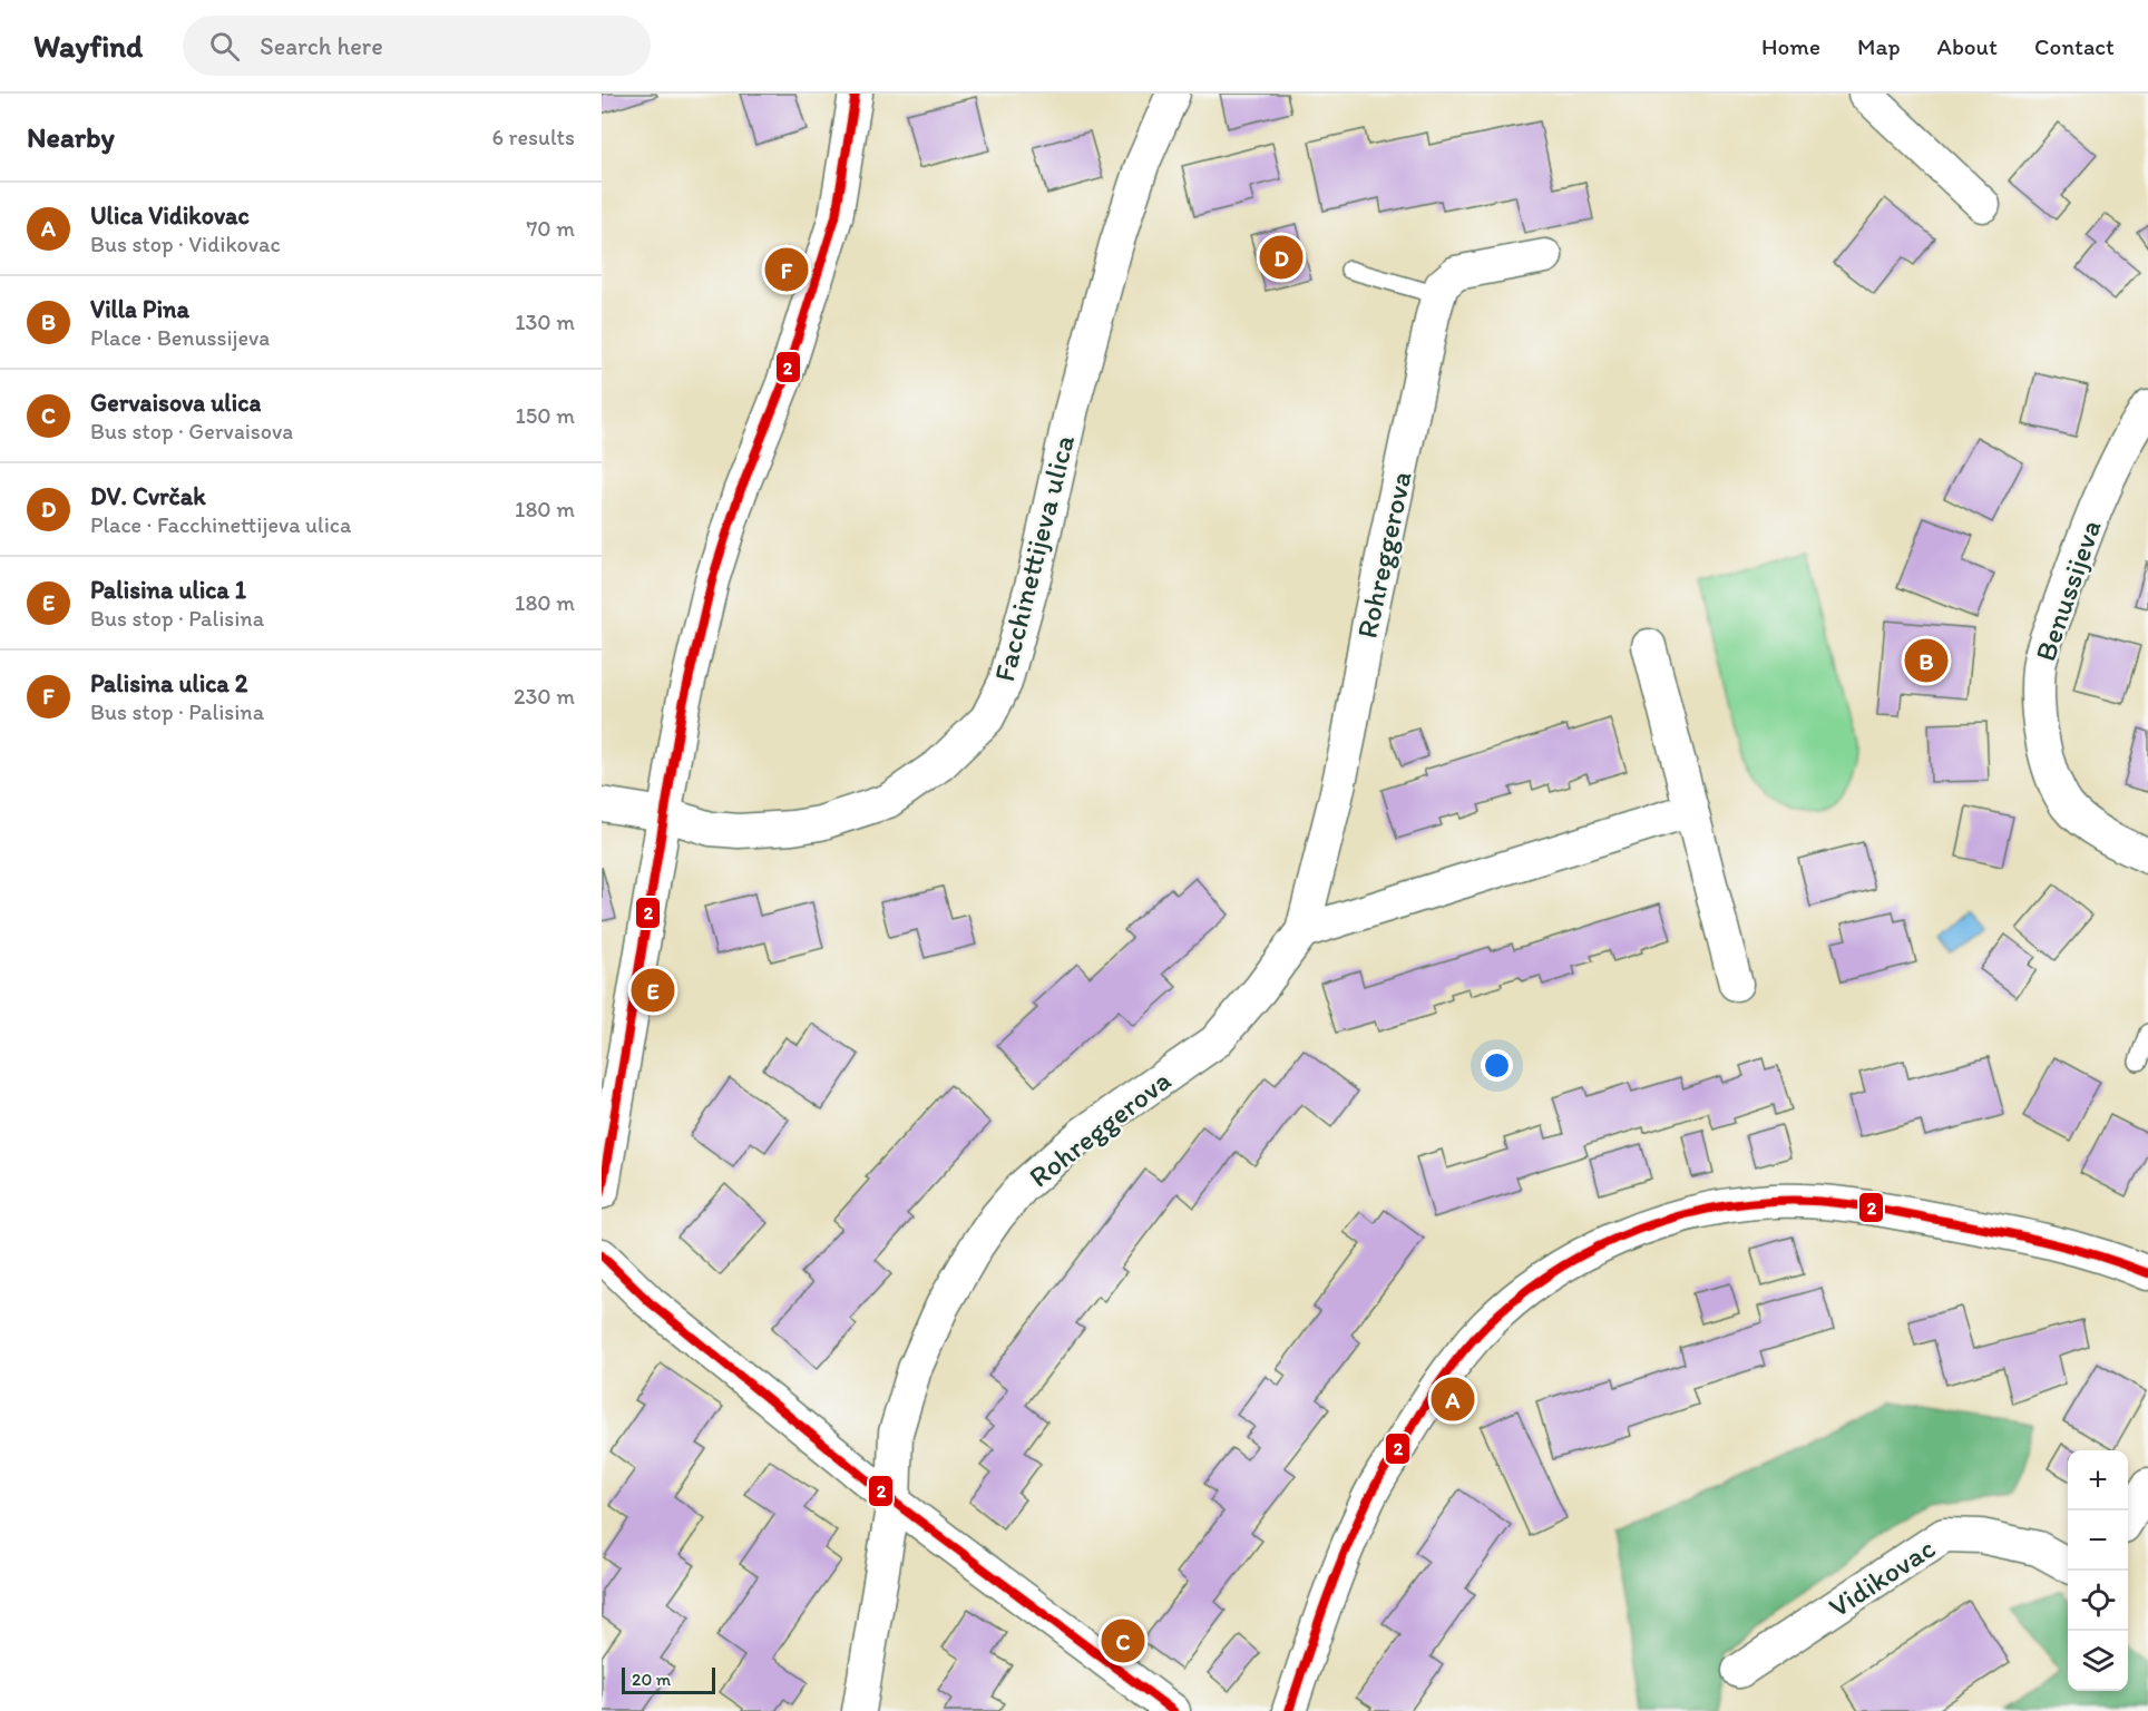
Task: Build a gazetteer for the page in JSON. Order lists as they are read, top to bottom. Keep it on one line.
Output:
{"streets":{"street":["Rohreggerova","Facchinettijeva ulica","Benussijeva","Vidikovac"]},"lines":["transit line 2"],"scale_bar":"20 m","page":{"header":"Wayfind","search":"Search here","nav":["Home","Map","About","Contact"],"heading":["Nearby","6 results"],"list":[{"mark":"A","name":"Ulica Vidikovac","note":"Bus stop · Vidikovac","value":"70 m"},{"mark":"B","name":"Villa Pina","note":"Place · Benussijeva","value":"130 m"},{"mark":"C","name":"Gervaisova ulica","note":"Bus stop · Gervaisova","value":"150 m"},{"mark":"D","name":"DV. Cvrčak","note":"Place · Facchinettijeva ulica","value":"180 m"},{"mark":"E","name":"Palisina ulica 1","note":"Bus stop · Palisina","value":"180 m"},{"mark":"F","name":"Palisina ulica 2","note":"Bus stop · Palisina","value":"230 m"}],"pins":["D","F","B","E","A","C"],"map_buttons":["+","−"],"scale":"20 m"}}
